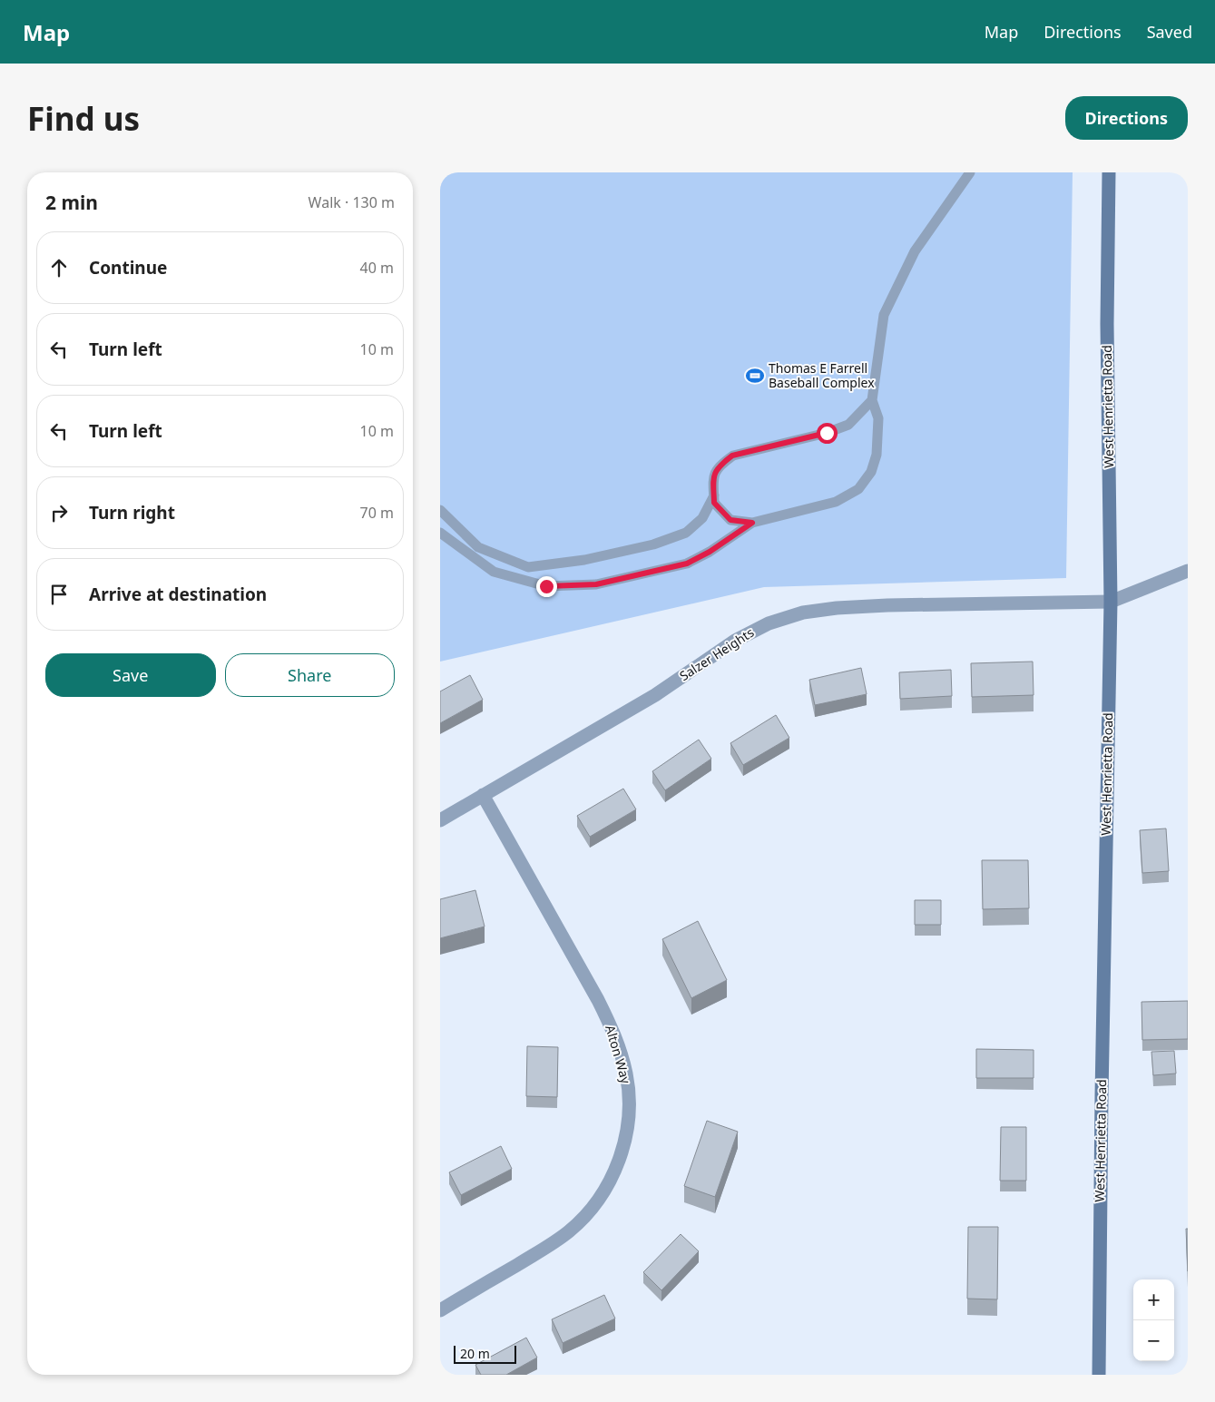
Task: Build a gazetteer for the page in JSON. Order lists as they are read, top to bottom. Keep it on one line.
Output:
{"streets":{"main road":["West Henrietta Road"],"street":["Salzer Heights","Alton Way"]},"crossings":[["West Henrietta Road","Salzer Heights"],["Salzer Heights","Alton Way"]],"places":{"sports":["Thomas E Farrell Baseball Complex"]},"scale_bar":"20 m","page":{"header":"Map","nav":["Map","Directions","Saved"],"buttons":["Directions",["Save","Share"]],"title":"Find us","heading":["2 min","Walk · 130 m"],"list":[["Continue","40 m"],["Turn left","10 m"],["Turn left","10 m"],["Turn right","70 m"],"Arrive at destination"],"map_buttons":["+","−"],"scale":"20 m"}}
